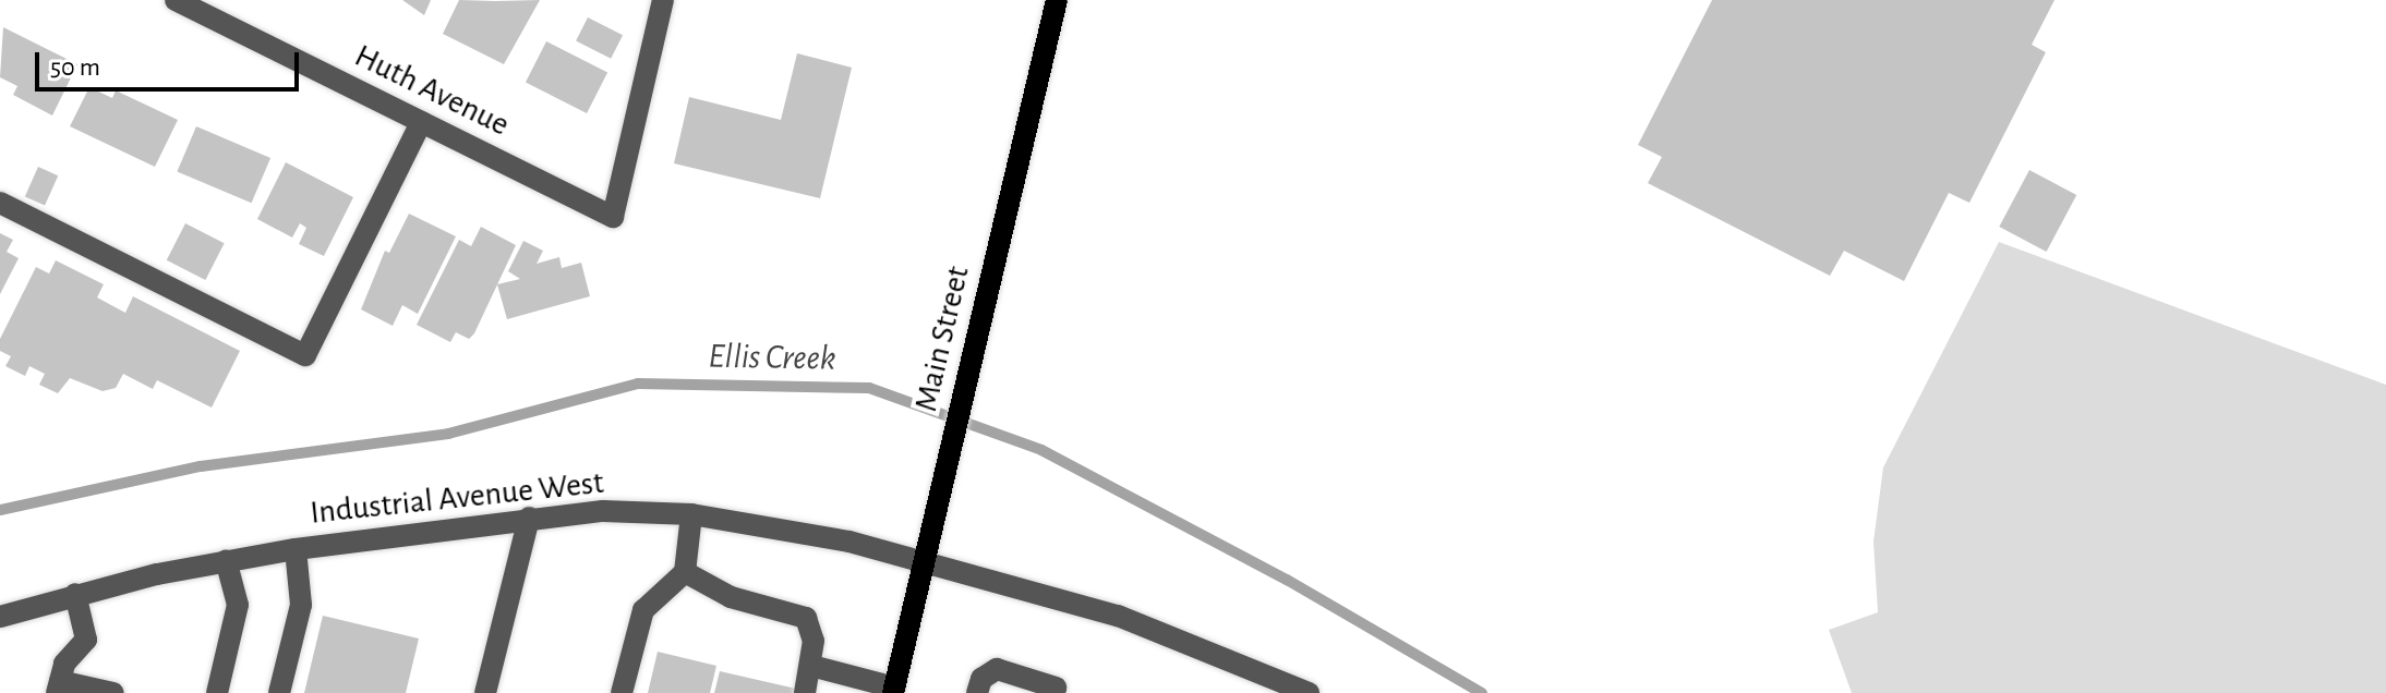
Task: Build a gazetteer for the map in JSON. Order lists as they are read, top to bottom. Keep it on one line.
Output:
{"streets":{"main road":["Main Street"],"street":["Huth Avenue","Industrial Avenue West"]},"crossings":[["Main Street","Industrial Avenue West"]],"water":["Ellis Creek"],"scale_bar":"50 m"}
